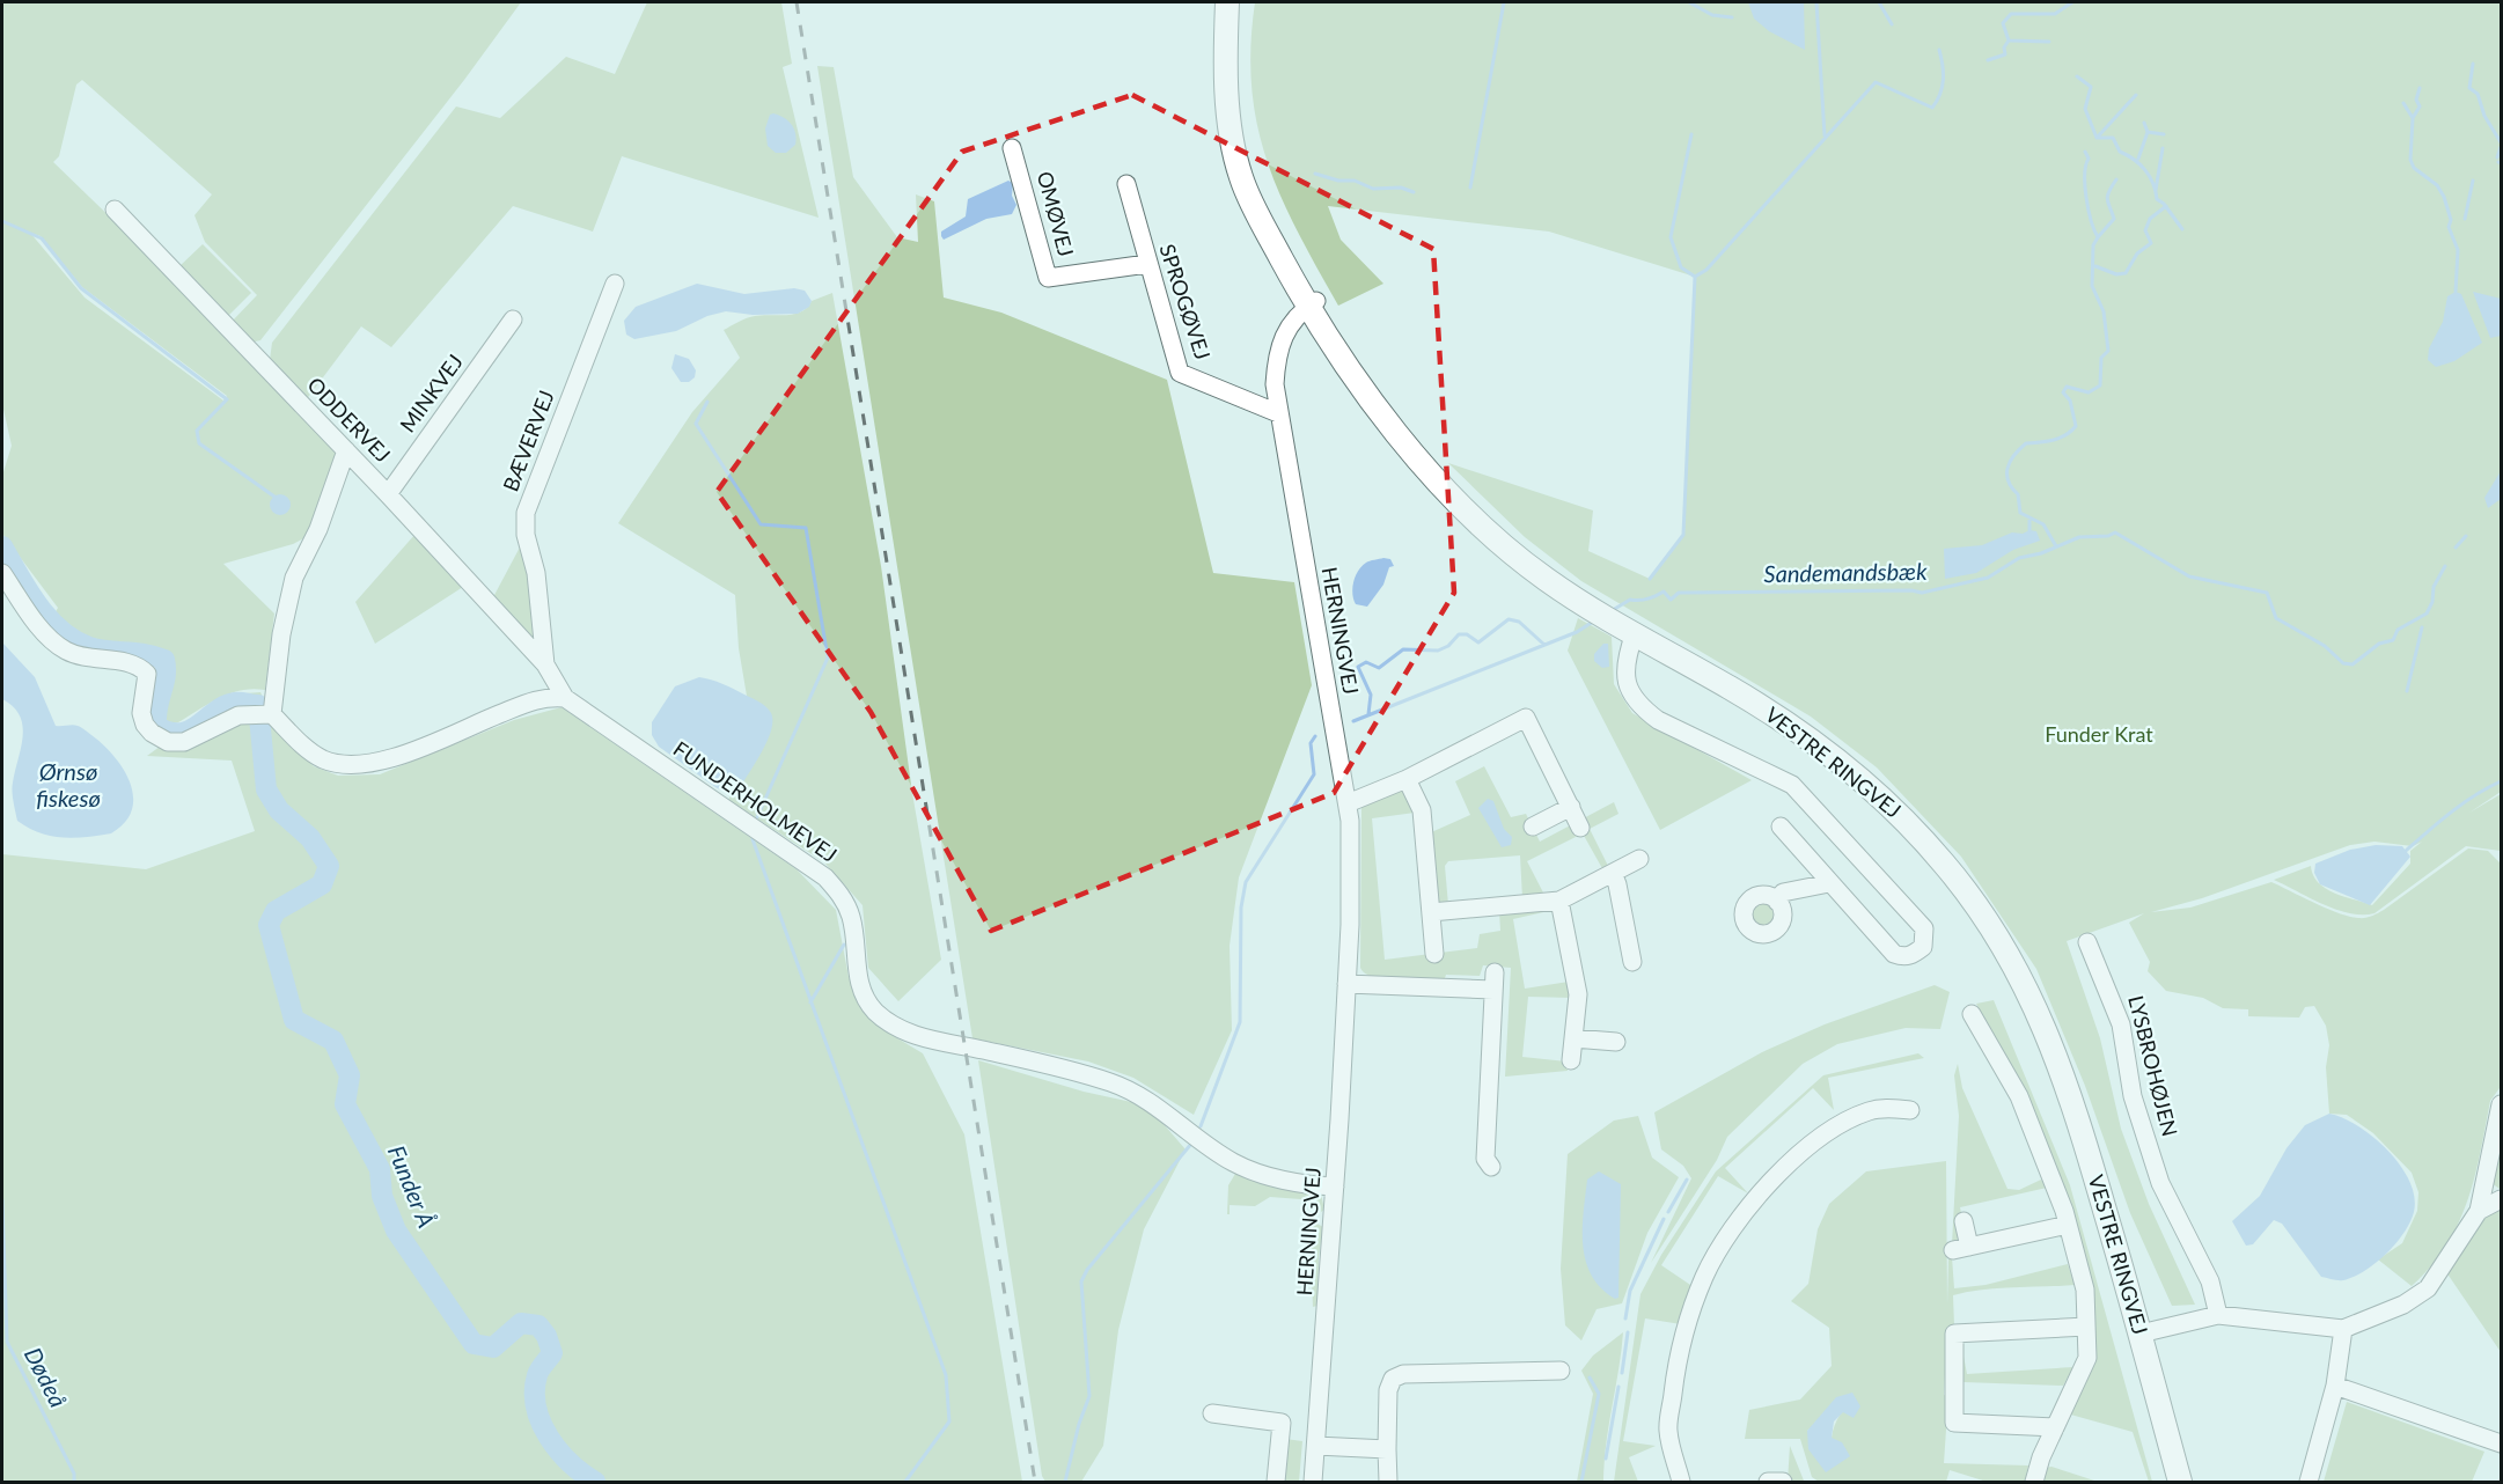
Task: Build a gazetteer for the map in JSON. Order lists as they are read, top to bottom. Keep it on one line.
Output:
{"streets":{"main road":["VESTRE RINGVEJ"],"street":["OMØVEJ","SPROGØVEJ","MINKVEJ","ODDERVEJ","BÆVERVEJ","HERNINGVEJ","FUNDERHOLMEVEJ","LYSBROHØJEN"]},"crossings":[["OMØVEJ","SPROGØVEJ"],["SPROGØVEJ","HERNINGVEJ"],["MINKVEJ","ODDERVEJ"],["ODDERVEJ","BÆVERVEJ"],["BÆVERVEJ","FUNDERHOLMEVEJ"],["HERNINGVEJ","VESTRE RINGVEJ"],["HERNINGVEJ","FUNDERHOLMEVEJ"]],"water":["Sandemandsbæk","Ørnsø fiskesø","Funder Å","Dødeå"],"parks":["Funder Krat"]}
